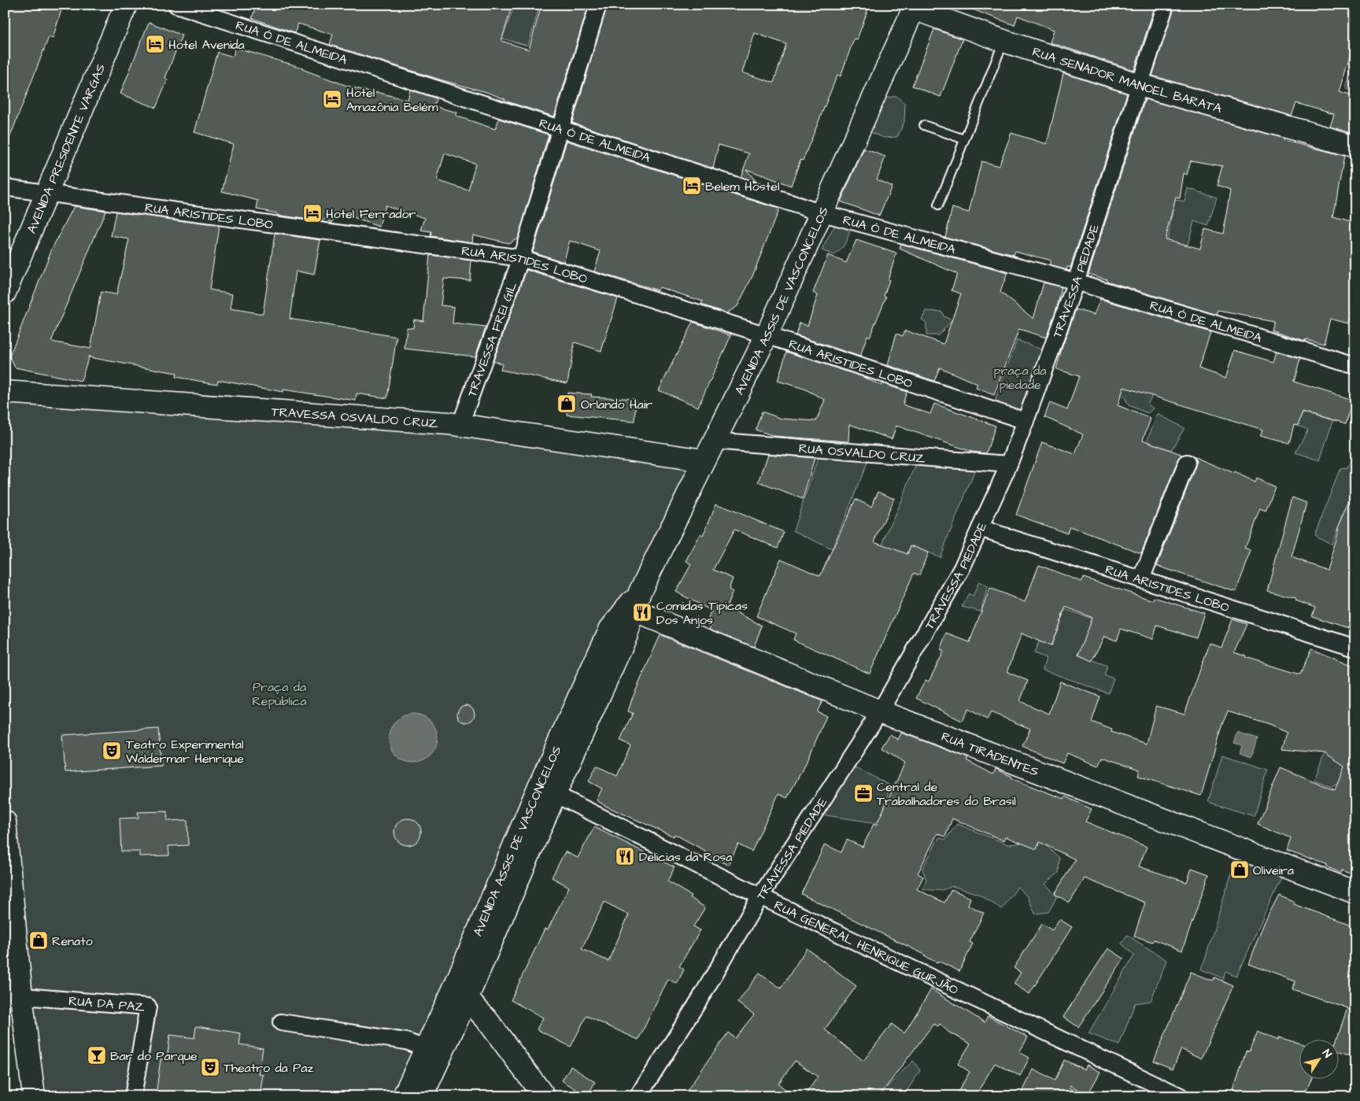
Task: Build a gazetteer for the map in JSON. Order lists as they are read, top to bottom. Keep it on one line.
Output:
{"streets":{"main road":["RUA SENADOR MANOEL BARATA","AVENIDA PRESIDENTE VARGAS","AVENIDA ASSIS DE VASCONCELOS","TRAVESSA OSVALDO CRUZ","RUA TIRADENTES"],"street":["RUA Ó DE ALMEIDA","RUA ARISTIDES LOBO","TRAVESSA PIEDADE","TRAVESSA FREI GIL","RUA OSVALDO CRUZ","RUA GENERAL HENRIQUE GURJÃO","RUA DA PAZ"]},"crossings":[["RUA Ó DE ALMEIDA","TRAVESSA PIEDADE"],["RUA Ó DE ALMEIDA","AVENIDA ASSIS DE VASCONCELOS"],["RUA Ó DE ALMEIDA","TRAVESSA FREI GIL"],["RUA SENADOR MANOEL BARATA","TRAVESSA PIEDADE"],["RUA SENADOR MANOEL BARATA","AVENIDA ASSIS DE VASCONCELOS"],["AVENIDA PRESIDENTE VARGAS","RUA ARISTIDES LOBO"],["RUA ARISTIDES LOBO","TRAVESSA PIEDADE"],["RUA ARISTIDES LOBO","AVENIDA ASSIS DE VASCONCELOS"],["RUA ARISTIDES LOBO","TRAVESSA FREI GIL"],["TRAVESSA PIEDADE","RUA OSVALDO CRUZ"],["TRAVESSA PIEDADE","RUA TIRADENTES"],["TRAVESSA PIEDADE","RUA GENERAL HENRIQUE GURJÃO"],["AVENIDA ASSIS DE VASCONCELOS","TRAVESSA OSVALDO CRUZ"],["AVENIDA ASSIS DE VASCONCELOS","RUA OSVALDO CRUZ"],["AVENIDA ASSIS DE VASCONCELOS","RUA TIRADENTES"],["AVENIDA ASSIS DE VASCONCELOS","RUA GENERAL HENRIQUE GURJÃO"],["TRAVESSA FREI GIL","TRAVESSA OSVALDO CRUZ"]],"parks":["praça da piedade","Praça da República"],"places":{"hotel":["Hotel Avenida","Hotel Amazônia Belém","Belem Hostel","Hotel Ferrador"],"shop":["Orlando Hair","Oliveira","Renato"],"restaurant":["Comidas Tipicas Dos Anjos","Delicias da Rosa"],"theatre":["Teatro Experimental Waldermar Henrique","Theatro da Paz"],"office":["Central de Trabalhadores do Brasil"],"bar":["Bar do Parque"]},"north":"top right"}
